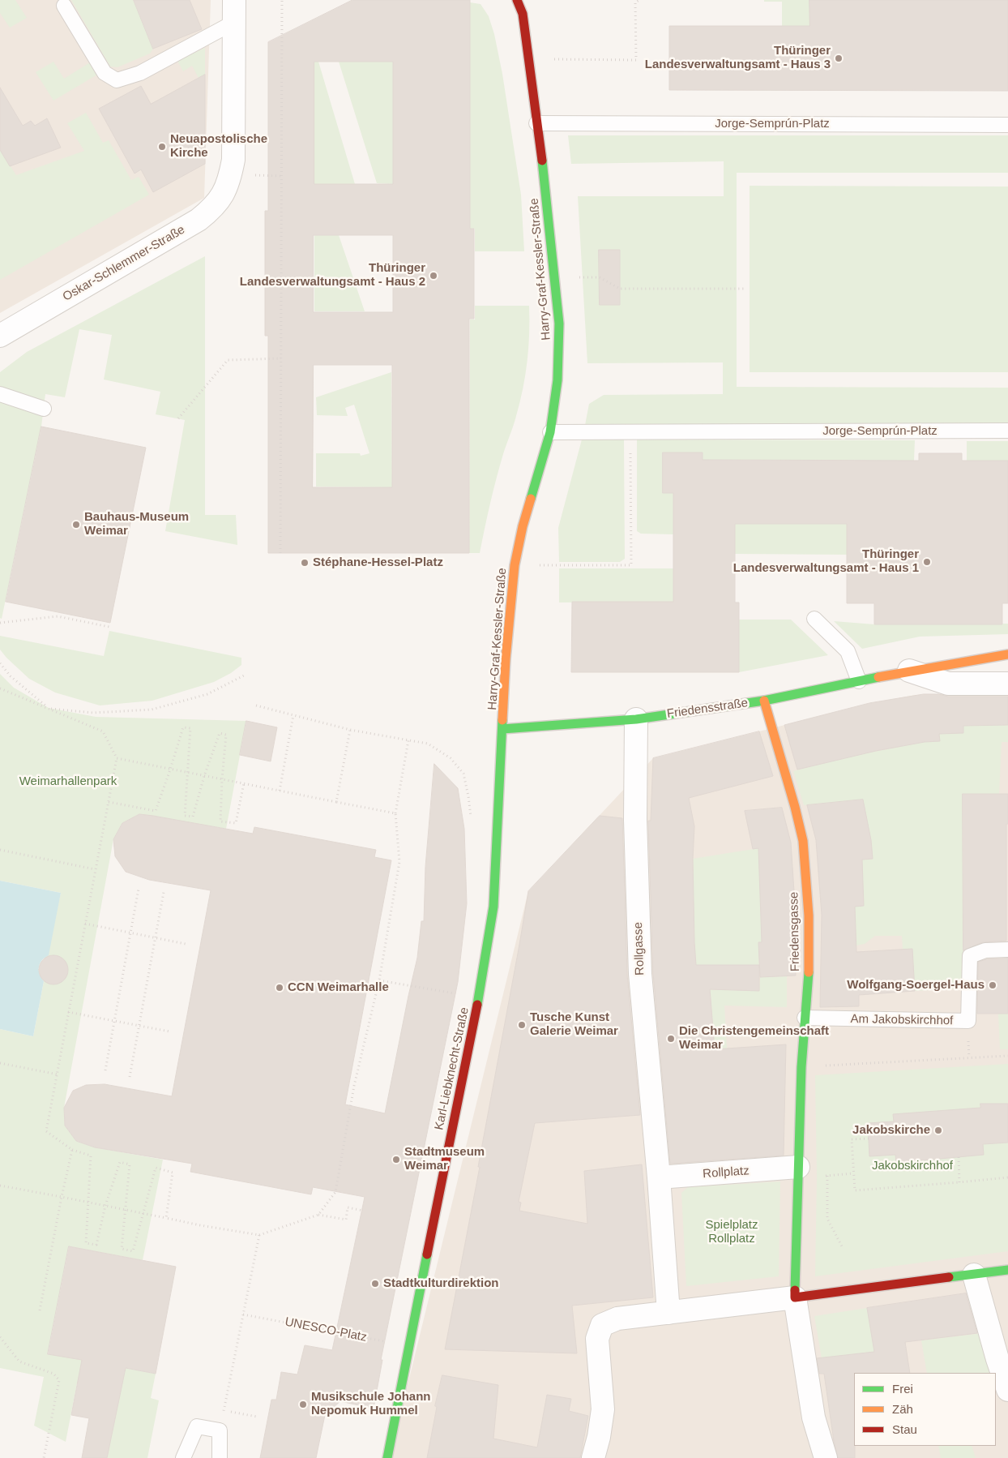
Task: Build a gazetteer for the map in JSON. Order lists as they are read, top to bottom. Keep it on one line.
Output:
{"streets":{"street":["Oskar-Schlemmer-Straße","Harry-Graf-Kessler-Straße","Friedensstraße","Friedensgasse","Rollgasse","Karl-Liebknecht-Straße","Rollplatz"],"lane":["Jorge-Semprún-Platz","Am Jakobskirchhof"],"path":["UNESCO-Platz"]},"crossings":[["Jorge-Semprún-Platz","Harry-Graf-Kessler-Straße"],["Harry-Graf-Kessler-Straße","Friedensstraße"],["Harry-Graf-Kessler-Straße","Karl-Liebknecht-Straße"],["Friedensstraße","Friedensgasse"],["Friedensstraße","Rollgasse"],["Friedensstraße","Karl-Liebknecht-Straße"],["Friedensgasse","Am Jakobskirchhof"],["Friedensgasse","Rollplatz"],["Rollgasse","Rollplatz"],["Karl-Liebknecht-Straße","UNESCO-Platz"]],"parks":["Weimarhallenpark","Jakobskirchhof","Spielplatz Rollplatz"],"places":["Thüringer Landesverwaltungsamt - Haus 3","Neuapostolische Kirche","Thüringer Landesverwaltungsamt - Haus 2","Bauhaus-Museum Weimar","Thüringer Landesverwaltungsamt - Haus 1","Stéphane-Hessel-Platz","Wolfgang-Soergel-Haus","CCN Weimarhalle","Tusche Kunst Galerie Weimar","Die Christengemeinschaft Weimar","Jakobskirche","Stadtmuseum Weimar","Stadtkulturdirektion","Musikschule Johann Nepomuk Hummel"],"legend":["Frei","Zäh","Stau"]}
